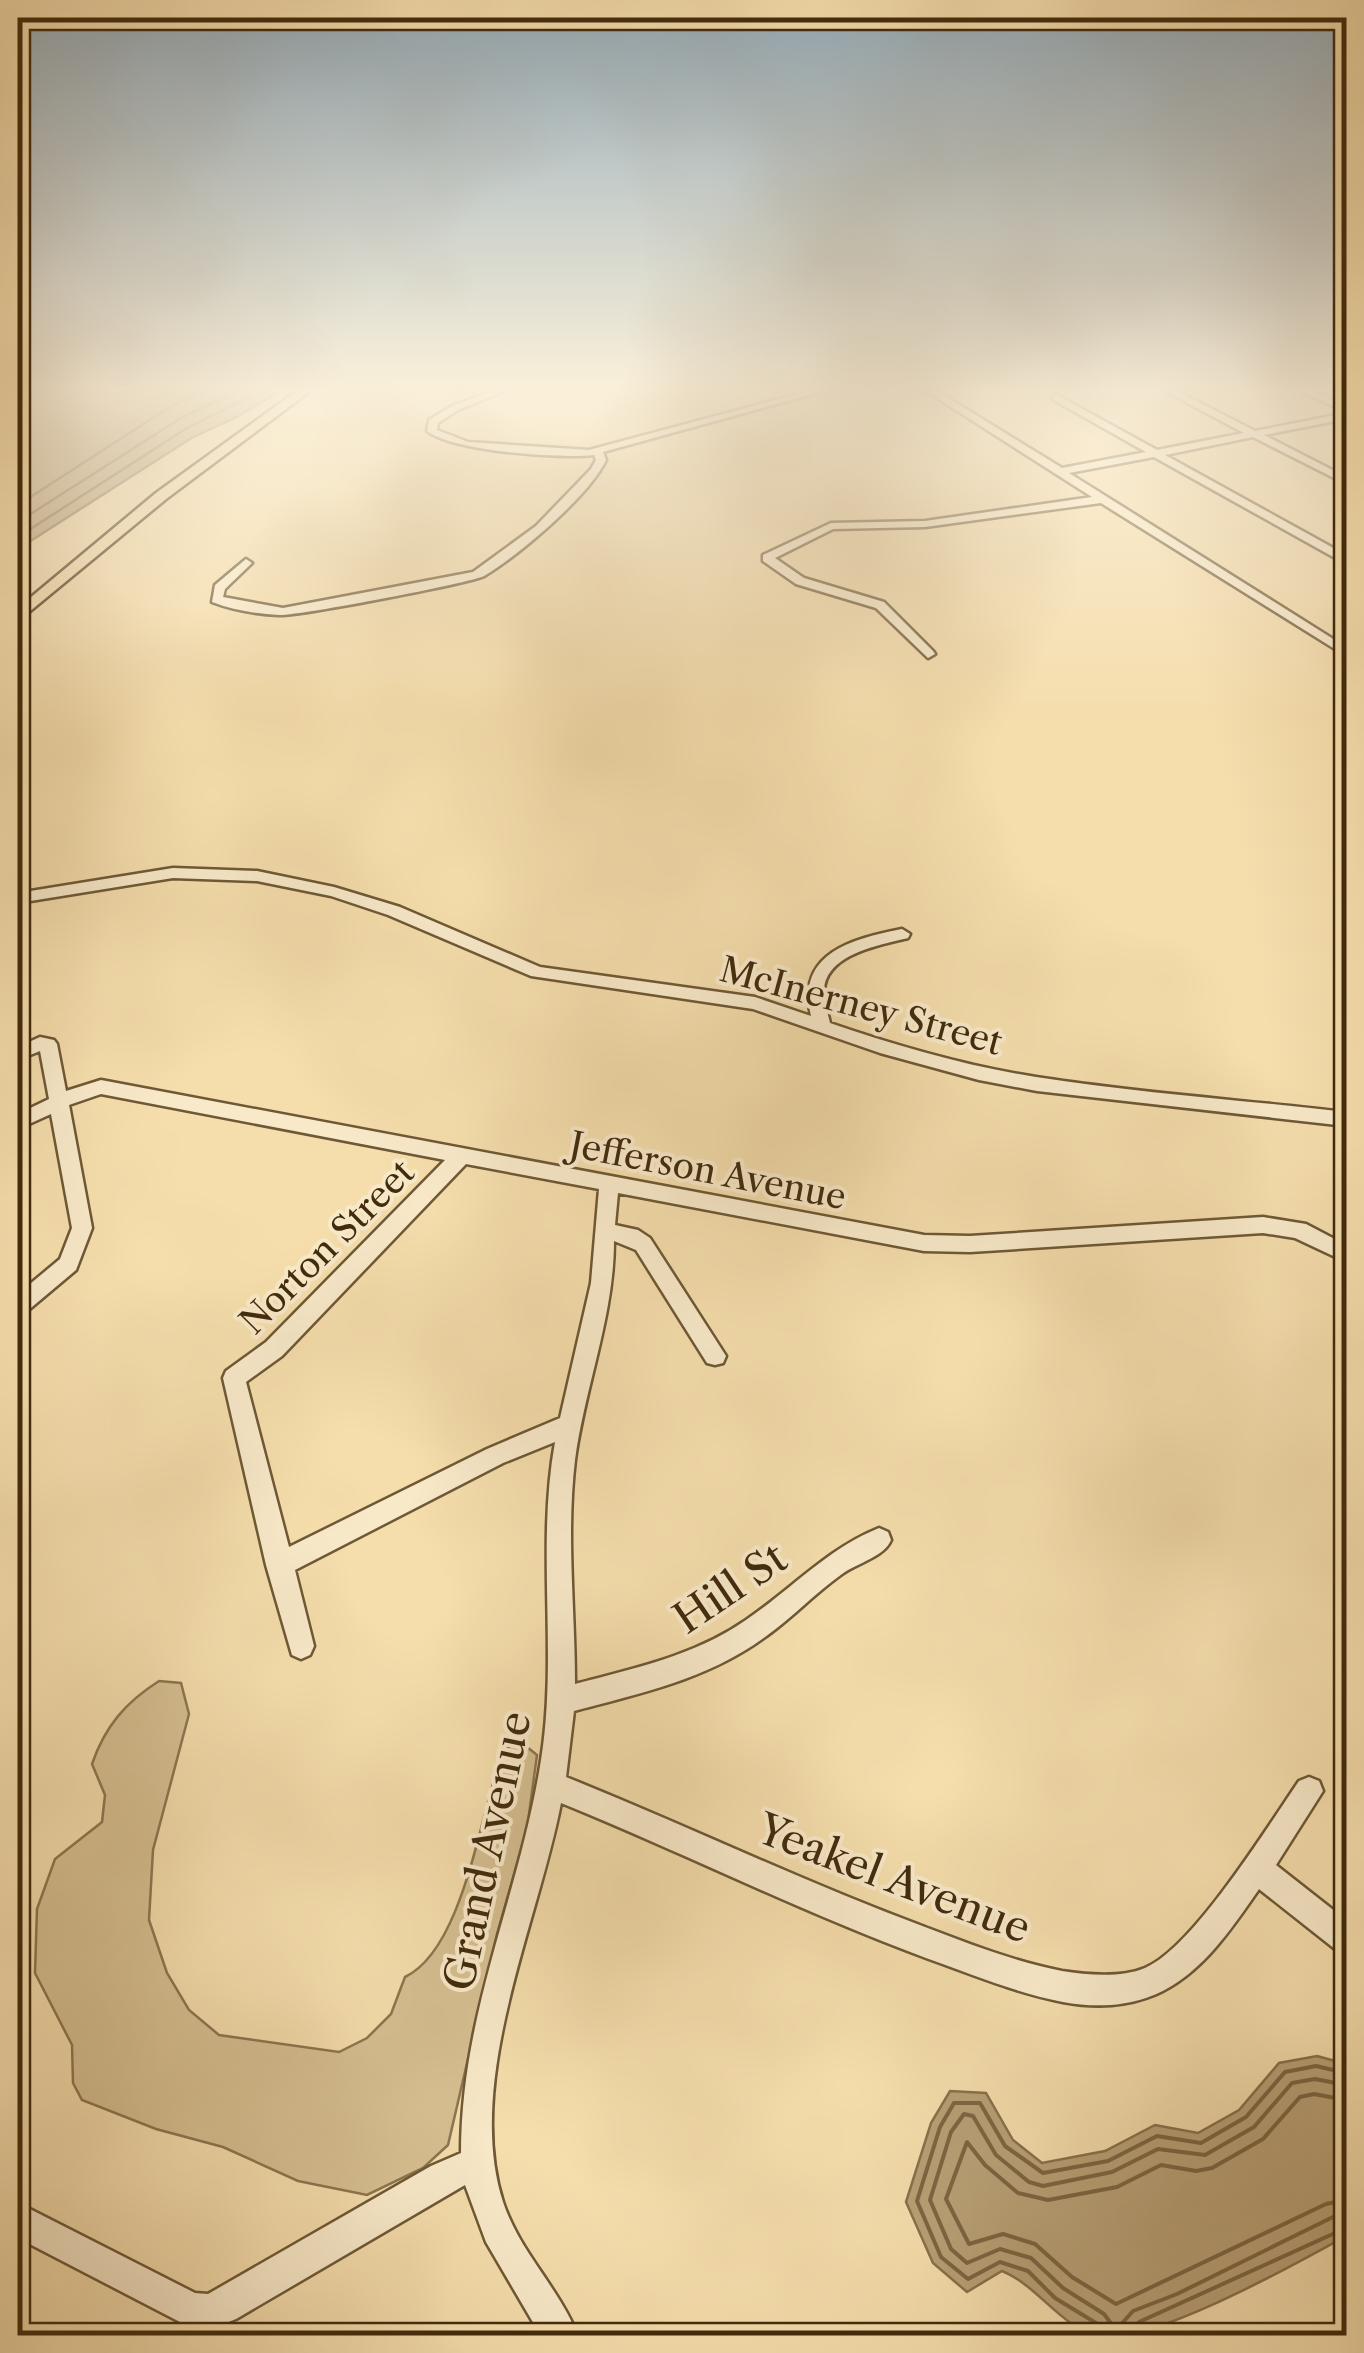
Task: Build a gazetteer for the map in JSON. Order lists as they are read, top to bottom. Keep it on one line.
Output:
{"streets":{"street":["McInerney Street","Jefferson Avenue","Norton Street","Hill St","Grand Avenue","Yeakel Avenue"]},"crossings":[["Jefferson Avenue","Norton Street"],["Jefferson Avenue","Grand Avenue"],["Hill St","Grand Avenue"],["Grand Avenue","Yeakel Avenue"]]}
